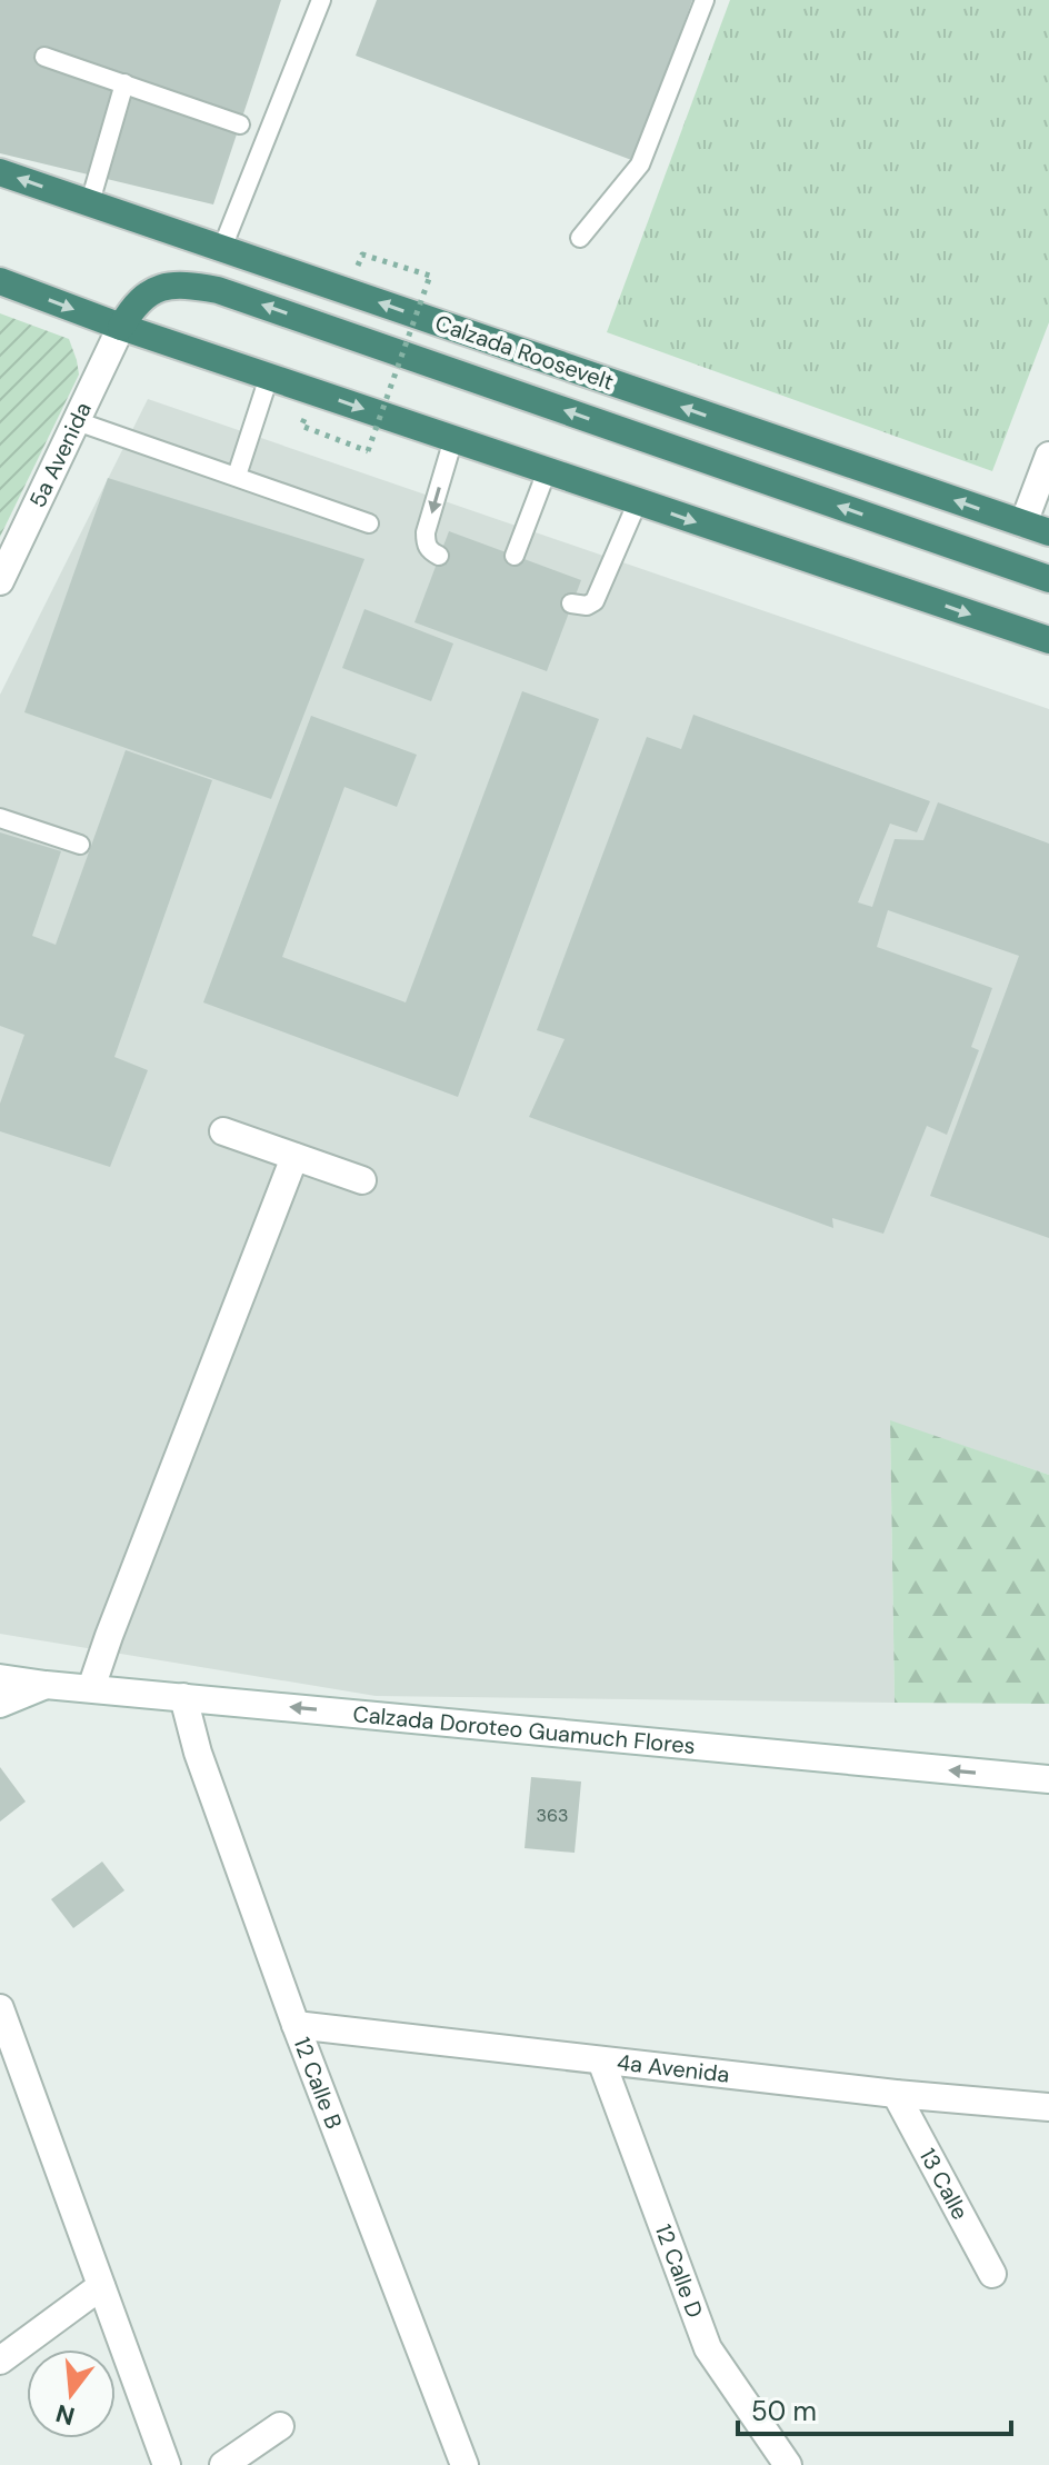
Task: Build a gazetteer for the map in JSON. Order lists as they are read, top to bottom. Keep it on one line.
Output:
{"streets":{"highway":["Calzada Roosevelt"],"street":["5a Avenida","Calzada Doroteo Guamuch Flores","4a Avenida","12 Calle B","13 Calle","12 Calle D"]},"crossings":[["Calzada Doroteo Guamuch Flores","12 Calle B"],["4a Avenida","12 Calle B"],["4a Avenida","13 Calle"],["4a Avenida","12 Calle D"]],"one_way":["Calzada Doroteo Guamuch Flores"],"house_numbers":["363"],"scale_bar":"50 m","north":"bottom"}
